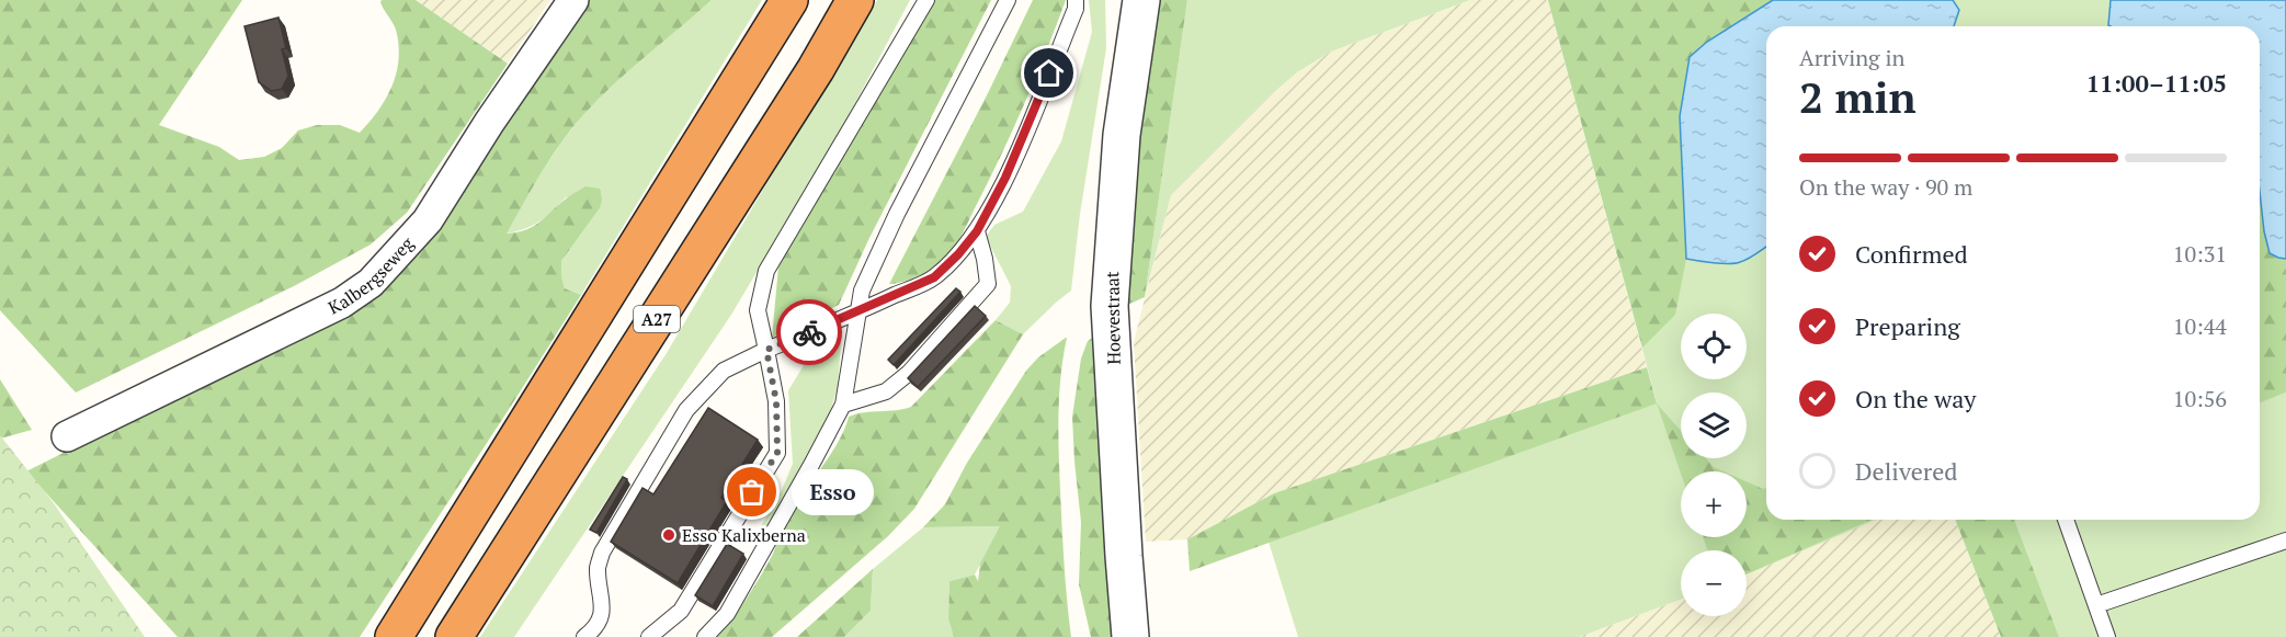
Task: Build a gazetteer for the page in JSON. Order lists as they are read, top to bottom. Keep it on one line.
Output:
{"streets":{"highway":["A27"],"street":["Kalbergseweg","Hoevestraat"]},"places":["Esso","Esso Kalixberna"],"page":{"heading":["2 min","Arriving in","11:00–11:05"],"bar":"On the way · 90 m","list":[["Confirmed","10:31"],["Preparing","10:44"],["On the way","10:56"],"Delivered"],"map_buttons":["+","−"],"bubble":"Esso"}}
